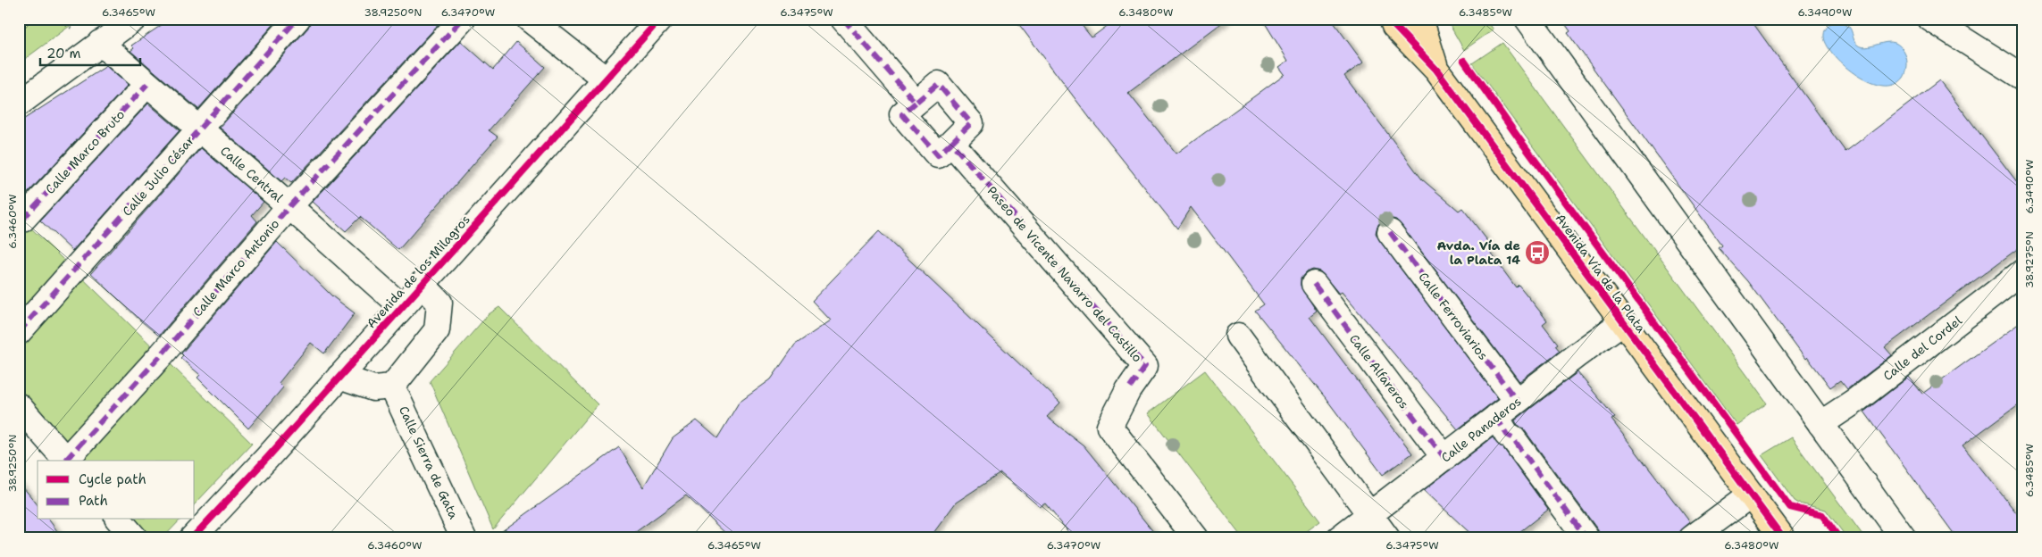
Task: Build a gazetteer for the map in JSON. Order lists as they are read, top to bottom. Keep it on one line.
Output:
{"streets":{"main road":["Avenida Vía de la Plata"],"street":["Calle Marco Bruto","Calle Central","Calle Julio César","Calle Marco Antonio","Avenida de los Milagros","Paseo de Vicente Navarro del Castillo","Calle Ferroviarios","Calle del Cordel","Calle Alfareros","Calle Panaderos","Calle Sierra de Gata"]},"crossings":[["Calle Marco Bruto","Calle Central"],["Calle Central","Calle Julio César"],["Calle Central","Calle Marco Antonio"],["Calle Central","Avenida de los Milagros"],["Avenida Vía de la Plata","Calle Panaderos"],["Calle Ferroviarios","Calle Panaderos"],["Calle Alfareros","Calle Panaderos"]],"places":{"bus stop":["Avda. Vía de la Plata 14"]},"legend":["Cycle path","Path"],"scale_bar":"20 m","coordinates":["6.3465°W","38.9250°N","6.3470°W","6.3475°W","6.3480°W","6.3485°W","6.3490°W","6.3460°W","38.9275°N"]}
